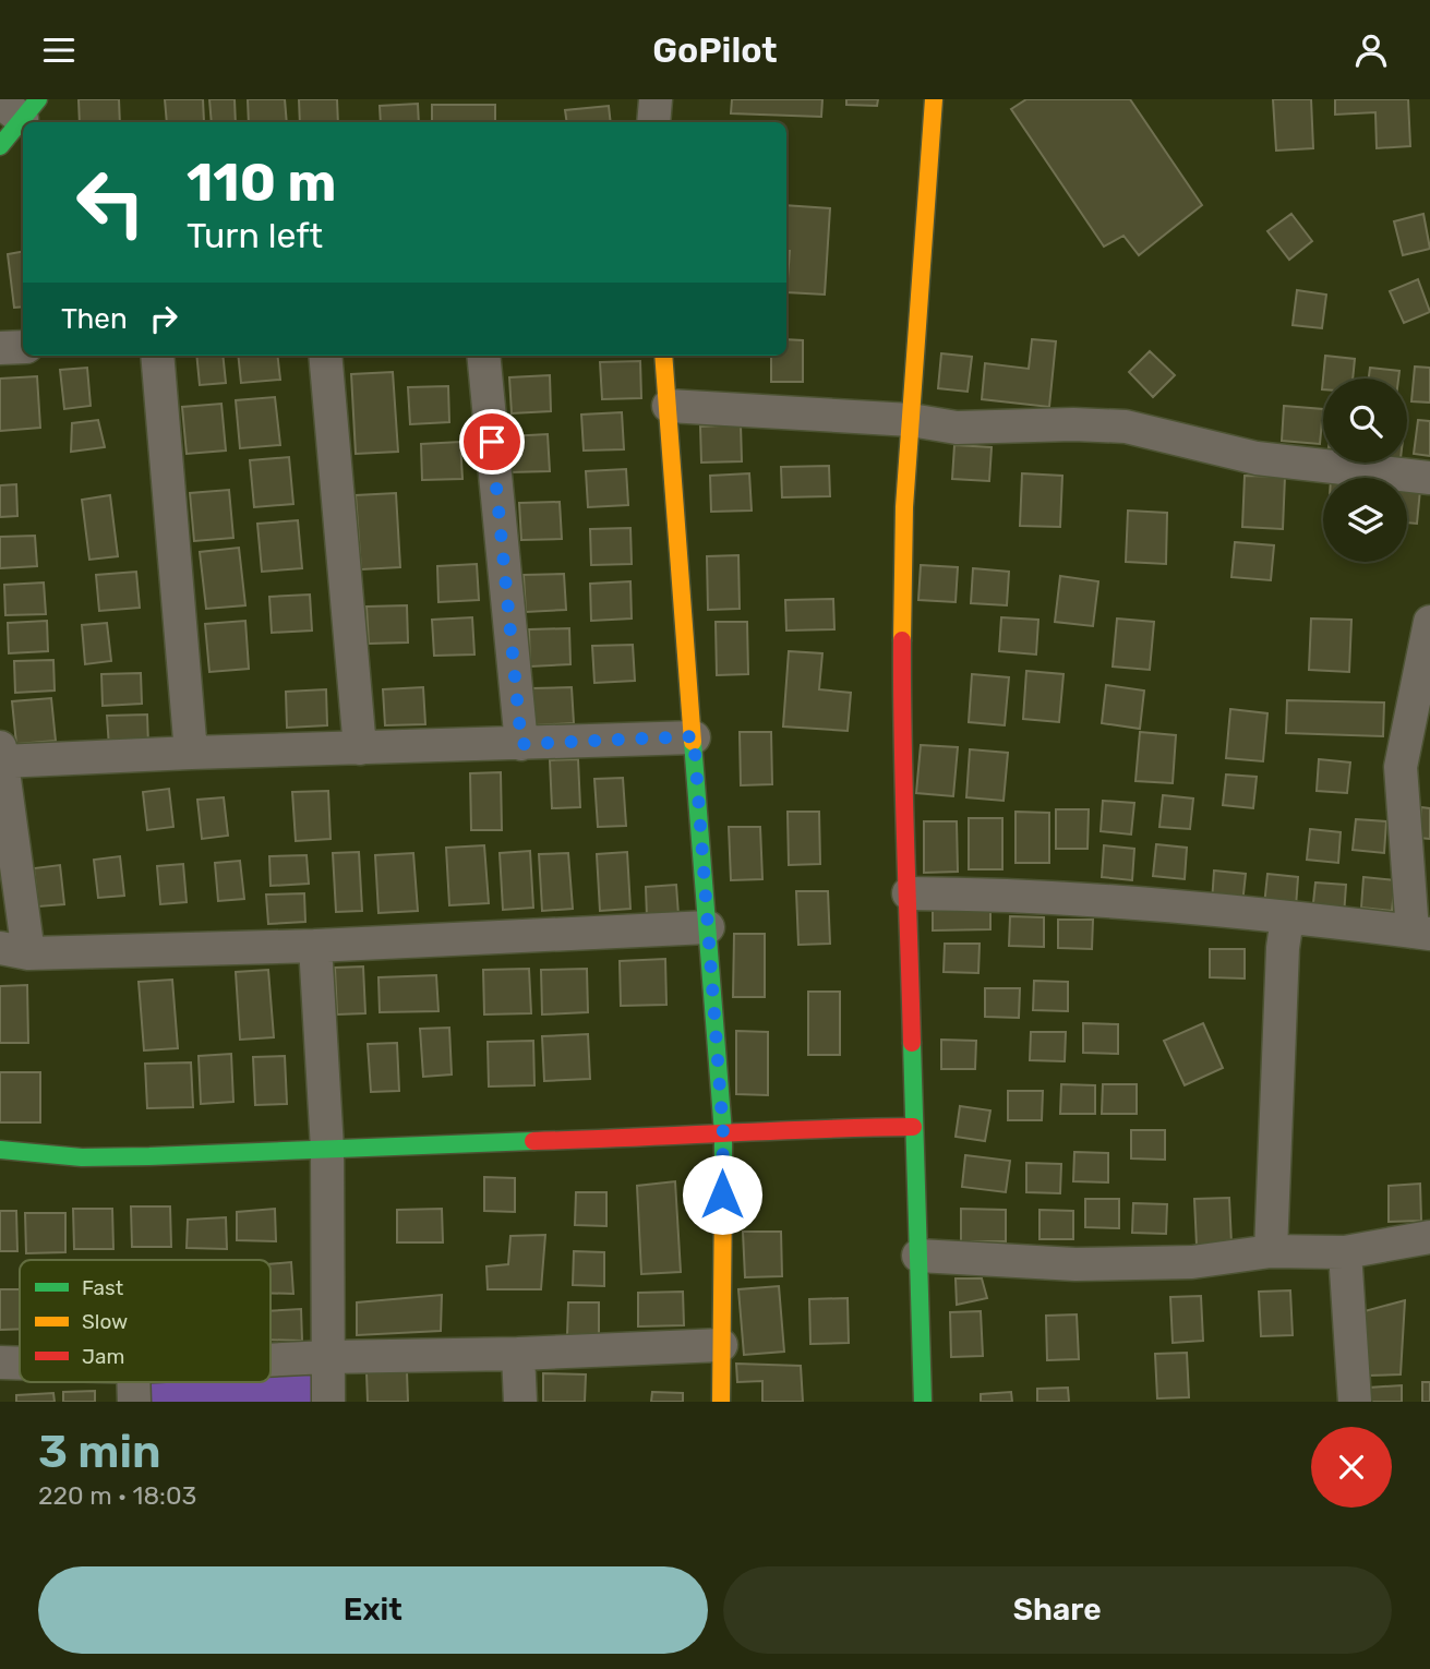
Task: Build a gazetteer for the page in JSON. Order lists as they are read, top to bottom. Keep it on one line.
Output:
{"legend":["Fast","Slow","Jam"],"page":{"header":"GoPilot","turn":["110 m","Turn left"],"then":"Then","heading":["3 min","220 m · 18:03"],"buttons":["Exit","Share"]}}
